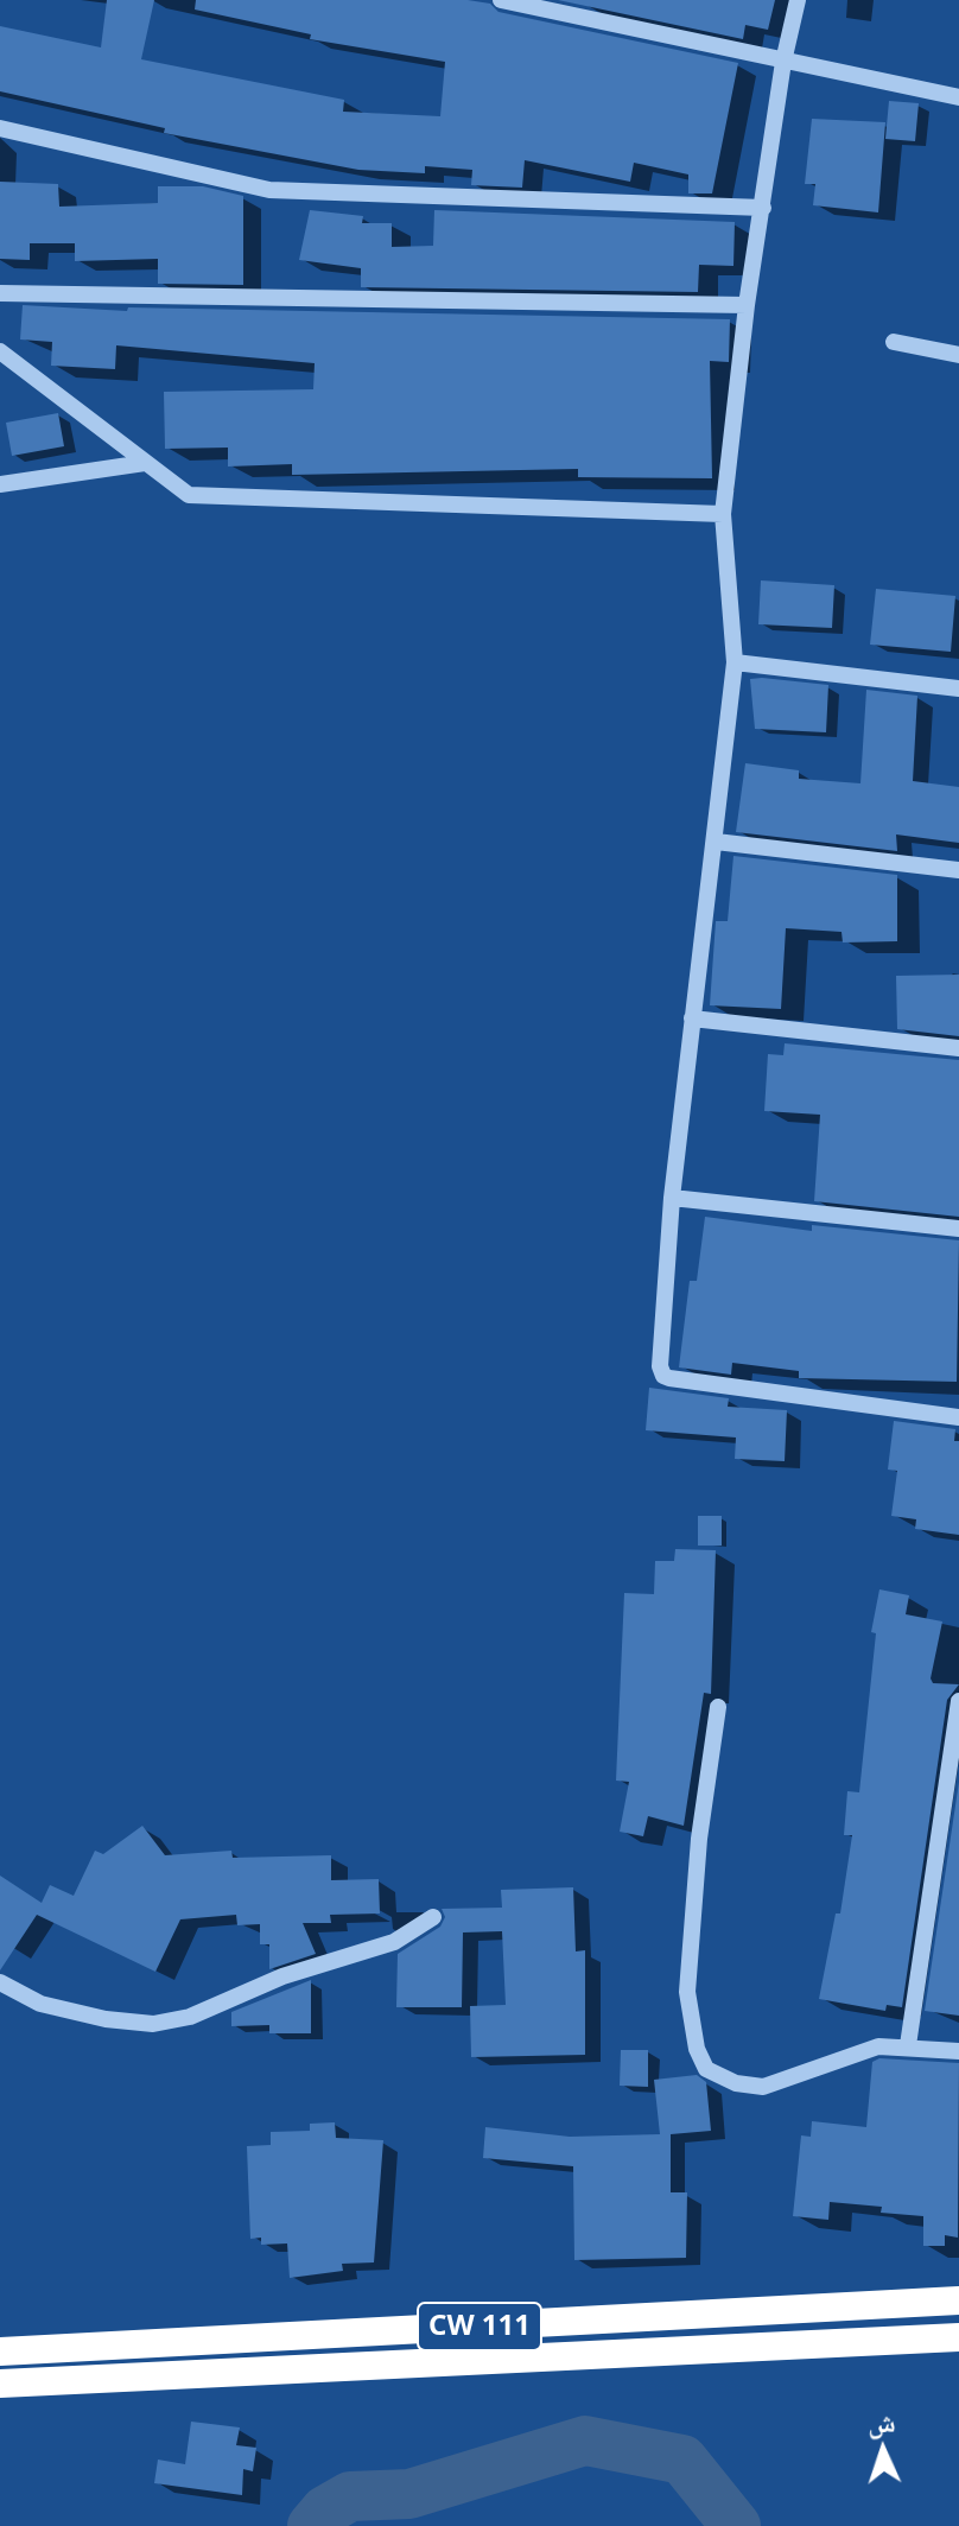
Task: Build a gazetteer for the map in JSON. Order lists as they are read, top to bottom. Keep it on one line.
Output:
{"streets":{"highway":["CW 111"]},"north":"top"}
